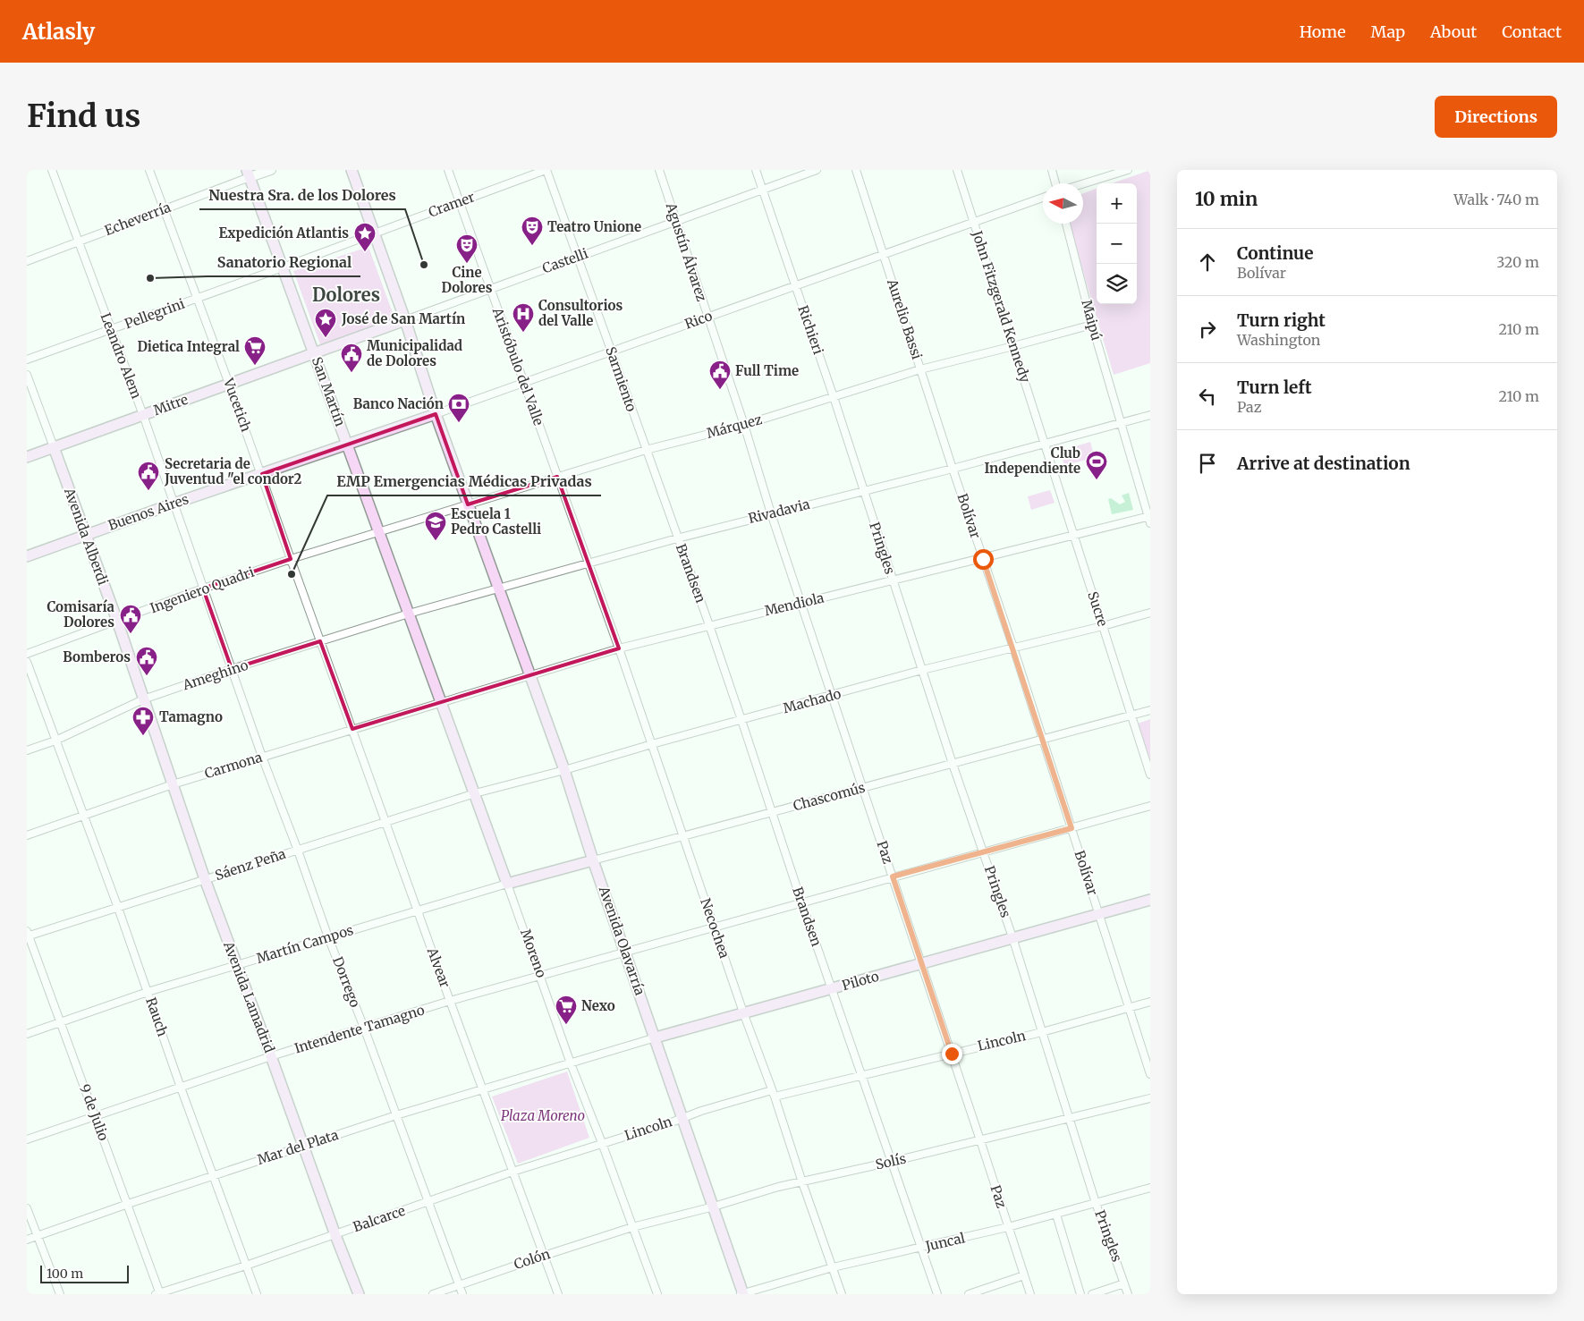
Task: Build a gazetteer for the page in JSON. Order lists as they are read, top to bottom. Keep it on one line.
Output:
{"streets":{"main road":["Castelli","Rico","San Martín","Mitre","Buenos Aires","Avenida Alberdi","Chascomús","Avenida Olavarría","Moreno","Piloto","Avenida Lamadrid"],"street":["Cramer","Echeverría","Agustín Álvarez","John Fitzgerald Kennedy","Pellegrini","Aurelio Bassi","Maipú","Richieri","Leandro Alem","Aristóbulo del Valle","Sarmiento","Vucetich","Márquez","Rivadavia","Bolívar","Pringles","Brandsen","Ingeniero Quadri","Mendiola","Sucre","Ameghino","Machado","Carmona","Paz","Sáenz Peña","Necochea","Martín Campos","Alvear","Dorrego","Rauch","Intendente Tamagno","Lincoln","9 de Julio","Mar del Plata","Solís","Balcarce","Juncal","Colón"]},"crossings":[["Cramer","Pellegrini"],["Cramer","Aristóbulo del Valle"],["Cramer","Sarmiento"],["Cramer","San Martín"],["Cramer","Avenida Olavarría"],["Echeverría","Leandro Alem"],["Echeverría","San Martín"],["Echeverría","Vucetich"],["Agustín Álvarez","Castelli"],["Agustín Álvarez","Rico"],["Agustín Álvarez","Márquez"],["Agustín Álvarez","Rivadavia"],["Agustín Álvarez","Paz"],["Castelli","Richieri"],["Castelli","Aristóbulo del Valle"],["Castelli","Sarmiento"],["Castelli","San Martín"],["Castelli","Mitre"],["Castelli","Avenida Olavarría"],["John Fitzgerald Kennedy","Rico"],["John Fitzgerald Kennedy","Márquez"],["John Fitzgerald Kennedy","Rivadavia"],["John Fitzgerald Kennedy","Sucre"],["Pellegrini","Leandro Alem"],["Pellegrini","San Martín"],["Pellegrini","Vucetich"],["Aurelio Bassi","Rico"],["Aurelio Bassi","Márquez"],["Aurelio Bassi","Rivadavia"],["Aurelio Bassi","Bolívar"],["Rico","Richieri"],["Rico","Aristóbulo del Valle"],["Rico","Sarmiento"],["Rico","San Martín"],["Rico","Buenos Aires"],["Rico","Avenida Olavarría"],["Maipú","Márquez"],["Maipú","Rivadavia"],["Maipú","Mendiola"],["Richieri","Márquez"],["Richieri","Rivadavia"],["Richieri","Pringles"],["Leandro Alem","Mitre"],["Leandro Alem","Buenos Aires"],["Leandro Alem","Ingeniero Quadri"],["Leandro Alem","Ameghino"],["Leandro Alem","Dorrego"],["Aristóbulo del Valle","Márquez"],["Aristóbulo del Valle","Rivadavia"],["Aristóbulo del Valle","Necochea"],["Sarmiento","Márquez"],["Sarmiento","Rivadavia"],["Sarmiento","Brandsen"],["San Martín","Mitre"],["San Martín","Márquez"],["San Martín","Rivadavia"],["San Martín","Buenos Aires"],["San Martín","Ingeniero Quadri"],["San Martín","Ameghino"],["San Martín","Moreno"],["Mitre","Vucetich"],["Mitre","Avenida Alberdi"],["Vucetich","Buenos Aires"],["Vucetich","Ingeniero Quadri"],["Vucetich","Ameghino"],["Vucetich","Alvear"],["Márquez","Ingeniero Quadri"],["Márquez","Avenida Olavarría"],["Rivadavia","Bolívar"],["Rivadavia","Pringles"],["Rivadavia","Brandsen"],["Rivadavia","Sucre"],["Rivadavia","Ameghino"],["Rivadavia","Paz"],["Rivadavia","Necochea"],["Rivadavia","Avenida Olavarría"],["Rivadavia","Moreno"],["Buenos Aires","Avenida Alberdi"],["Bolívar","Mendiola"],["Bolívar","Machado"],["Bolívar","Chascomús"],["Bolívar","Piloto"],["Bolívar","Intendente Tamagno"],["Bolívar","Lincoln"],["Avenida Alberdi","Ingeniero Quadri"],["Avenida Alberdi","Ameghino"],["Avenida Alberdi","Avenida Lamadrid"],["Pringles","Mendiola"],["Pringles","Machado"],["Pringles","Chascomús"],["Pringles","Piloto"],["Pringles","Intendente Tamagno"],["Pringles","Lincoln"],["Pringles","Solís"],["Pringles","Juncal"],["Brandsen","Mendiola"],["Brandsen","Machado"],["Brandsen","Chascomús"],["Brandsen","Piloto"],["Brandsen","Intendente Tamagno"],["Brandsen","Lincoln"],["Brandsen","Solís"],["Brandsen","Juncal"],["Mendiola","Sucre"],["Mendiola","Carmona"],["Mendiola","Paz"],["Mendiola","Necochea"],["Mendiola","Avenida Olavarría"],["Mendiola","Moreno"],["Sucre","Machado"],["Sucre","Chascomús"],["Ameghino","Moreno"],["Ameghino","Alvear"],["Ameghino","Dorrego"],["Ameghino","Avenida Lamadrid"],["Ameghino","Rauch"],["Machado","Paz"],["Machado","Sáenz Peña"],["Machado","Necochea"],["Machado","Avenida Olavarría"],["Machado","Moreno"],["Carmona","Moreno"],["Carmona","Alvear"],["Carmona","Dorrego"],["Carmona","Avenida Lamadrid"],["Carmona","Rauch"],["Chascomús","Paz"],["Chascomús","Necochea"],["Chascomús","Avenida Olavarría"],["Chascomús","Martín Campos"],["Chascomús","Moreno"],["Paz","Piloto"],["Paz","Intendente Tamagno"],["Paz","Lincoln"],["Paz","Solís"],["Paz","Juncal"],["Sáenz Peña","Moreno"],["Sáenz Peña","Alvear"],["Sáenz Peña","Dorrego"],["Sáenz Peña","Avenida Lamadrid"],["Sáenz Peña","Rauch"],["Sáenz Peña","9 de Julio"],["Necochea","Piloto"],["Necochea","Intendente Tamagno"],["Necochea","Lincoln"],["Necochea","Solís"],["Necochea","Juncal"],["Avenida Olavarría","Piloto"],["Avenida Olavarría","Intendente Tamagno"],["Avenida Olavarría","Lincoln"],["Avenida Olavarría","Solís"],["Avenida Olavarría","Juncal"],["Martín Campos","Moreno"],["Martín Campos","Alvear"],["Martín Campos","Dorrego"],["Martín Campos","Avenida Lamadrid"],["Martín Campos","Rauch"],["Martín Campos","9 de Julio"],["Moreno","Piloto"],["Moreno","Intendente Tamagno"],["Moreno","Lincoln"],["Moreno","Mar del Plata"],["Moreno","Solís"],["Moreno","Balcarce"],["Moreno","Colón"],["Alvear","Intendente Tamagno"],["Alvear","Mar del Plata"],["Alvear","Balcarce"],["Alvear","Colón"],["Piloto","Mar del Plata"],["Dorrego","Intendente Tamagno"],["Dorrego","Mar del Plata"],["Dorrego","Balcarce"],["Dorrego","Colón"],["Avenida Lamadrid","Intendente Tamagno"],["Avenida Lamadrid","Mar del Plata"],["Avenida Lamadrid","Balcarce"],["Rauch","Intendente Tamagno"],["Rauch","Mar del Plata"],["Rauch","Balcarce"],["Intendente Tamagno","9 de Julio"],["Lincoln","Balcarce"],["9 de Julio","Mar del Plata"],["9 de Julio","Balcarce"],["Solís","Colón"]],"districts":["Dolores"],"parks":["Plaza Moreno"],"places":{"theatre":["Teatro Unione","Cine Dolores"],"place":["Expedición Atlantis","José de San Martín"],"other":["Nuestra Sra. de los Dolores","Sanatorio Regional","EMP Emergencias Médicas Privadas"],"hospital":["Consultorios del Valle"],"supermarket":["Dietica Integral","Nexo"],"public building":["Municipalidad de Dolores","Full Time","Secretaria de Juventud \"el condor2","Comisaría Dolores","Bomberos"],"bank":["Banco Nación"],"sports":["Club Independiente"],"school or university":["Escuela 1 Pedro Castelli"],"pharmacy":["Tamagno"]},"scale_bar":"100 m","north":"left","page":{"header":"Atlasly","nav":["Home","Map","About","Contact"],"buttons":"Directions","title":"Find us","heading":["10 min","Walk · 740 m"],"map_buttons":["+","−"],"list":[["Continue","Bolívar","320 m"],["Turn right","Washington","210 m"],["Turn left","Paz","210 m"],"Arrive at destination"],"scale":"100 m"}}
